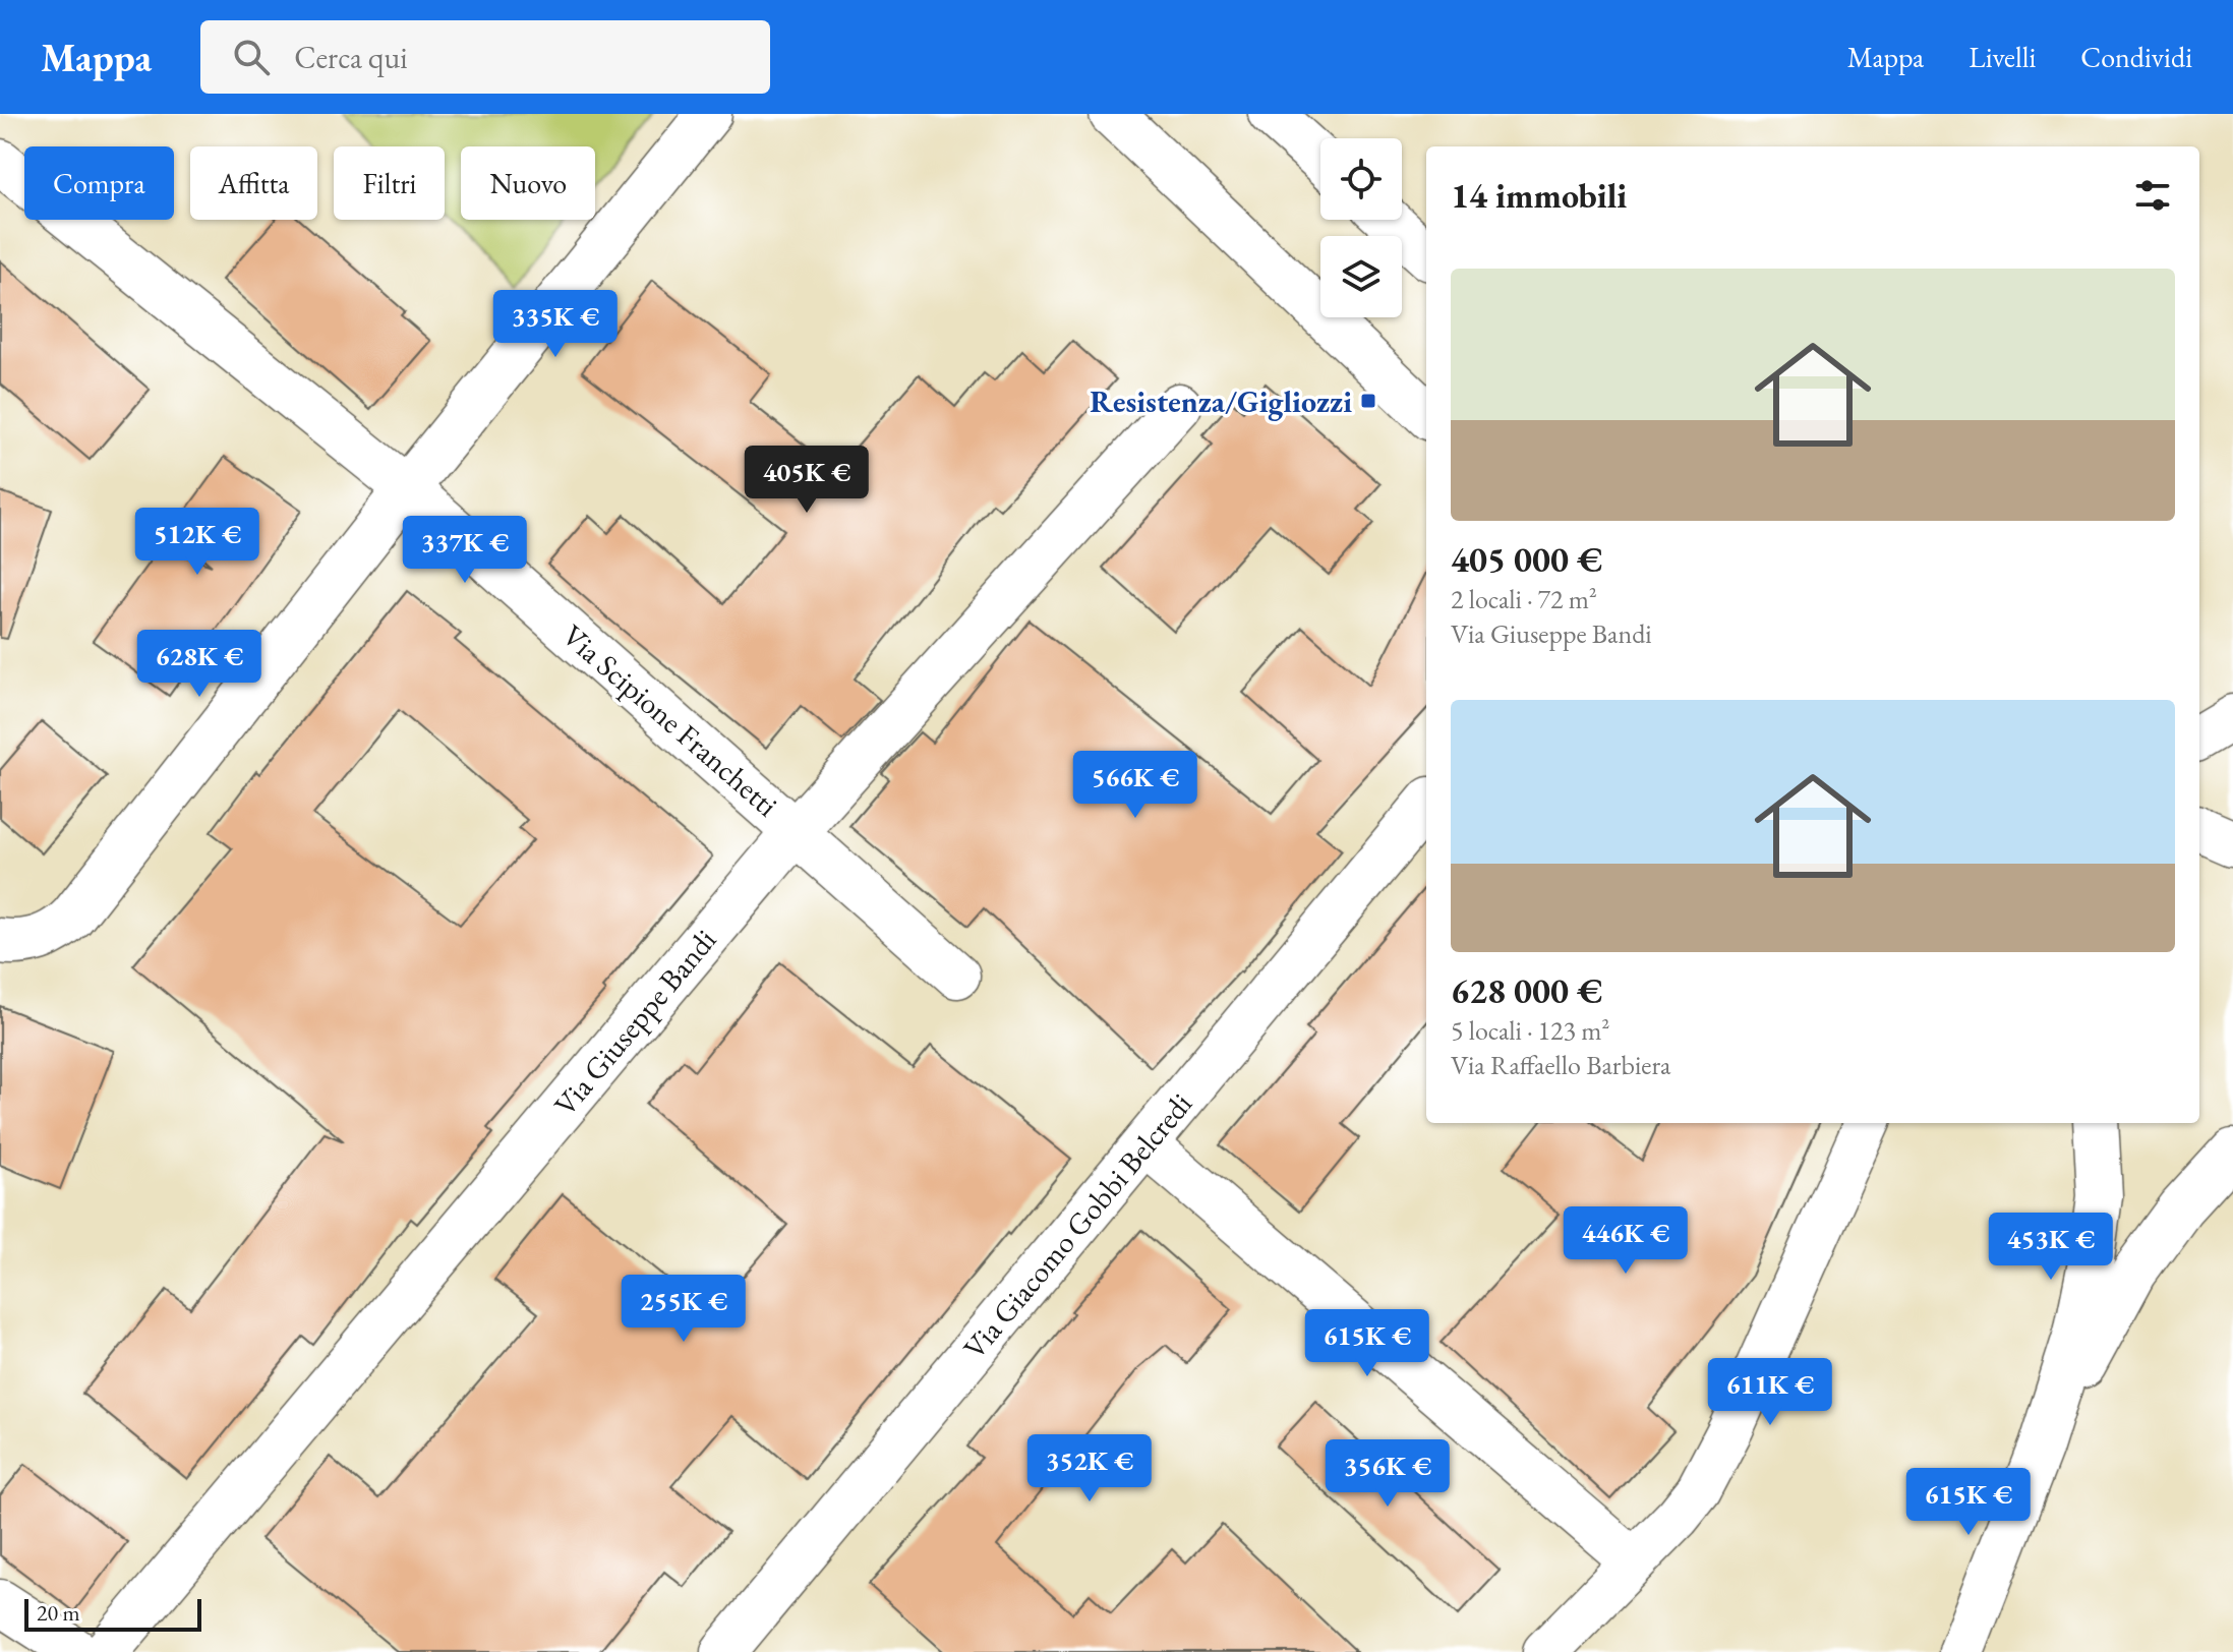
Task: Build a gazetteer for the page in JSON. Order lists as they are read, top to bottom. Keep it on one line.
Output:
{"streets":{"street":["Via Scipione Franchetti","Via Giuseppe Bandi","Via Giacomo Gobbi Belcredi"]},"crossings":[["Via Scipione Franchetti","Via Giuseppe Bandi"]],"places":{"transit":["Resistenza/Gigliozzi"]},"scale_bar":"20 m","page":{"header":"Mappa","search":"Cerca qui","nav":["Mappa","Livelli","Condividi"],"chip":["Compra","Affitta","Filtri","Nuovo"],"heading":"14 immobili","list":[{"name":"405 000 €","note":"2 locali · 72 m² · Via Giuseppe Bandi"},{"name":"628 000 €","note":"5 locali · 123 m² · Via Raffaello Barbiera"}],"price":["335K €","405K €","512K €","337K €","628K €","566K €","446K €","453K €","255K €","615K €","611K €","352K €","356K €","615K €"],"scale":"20 m"}}
